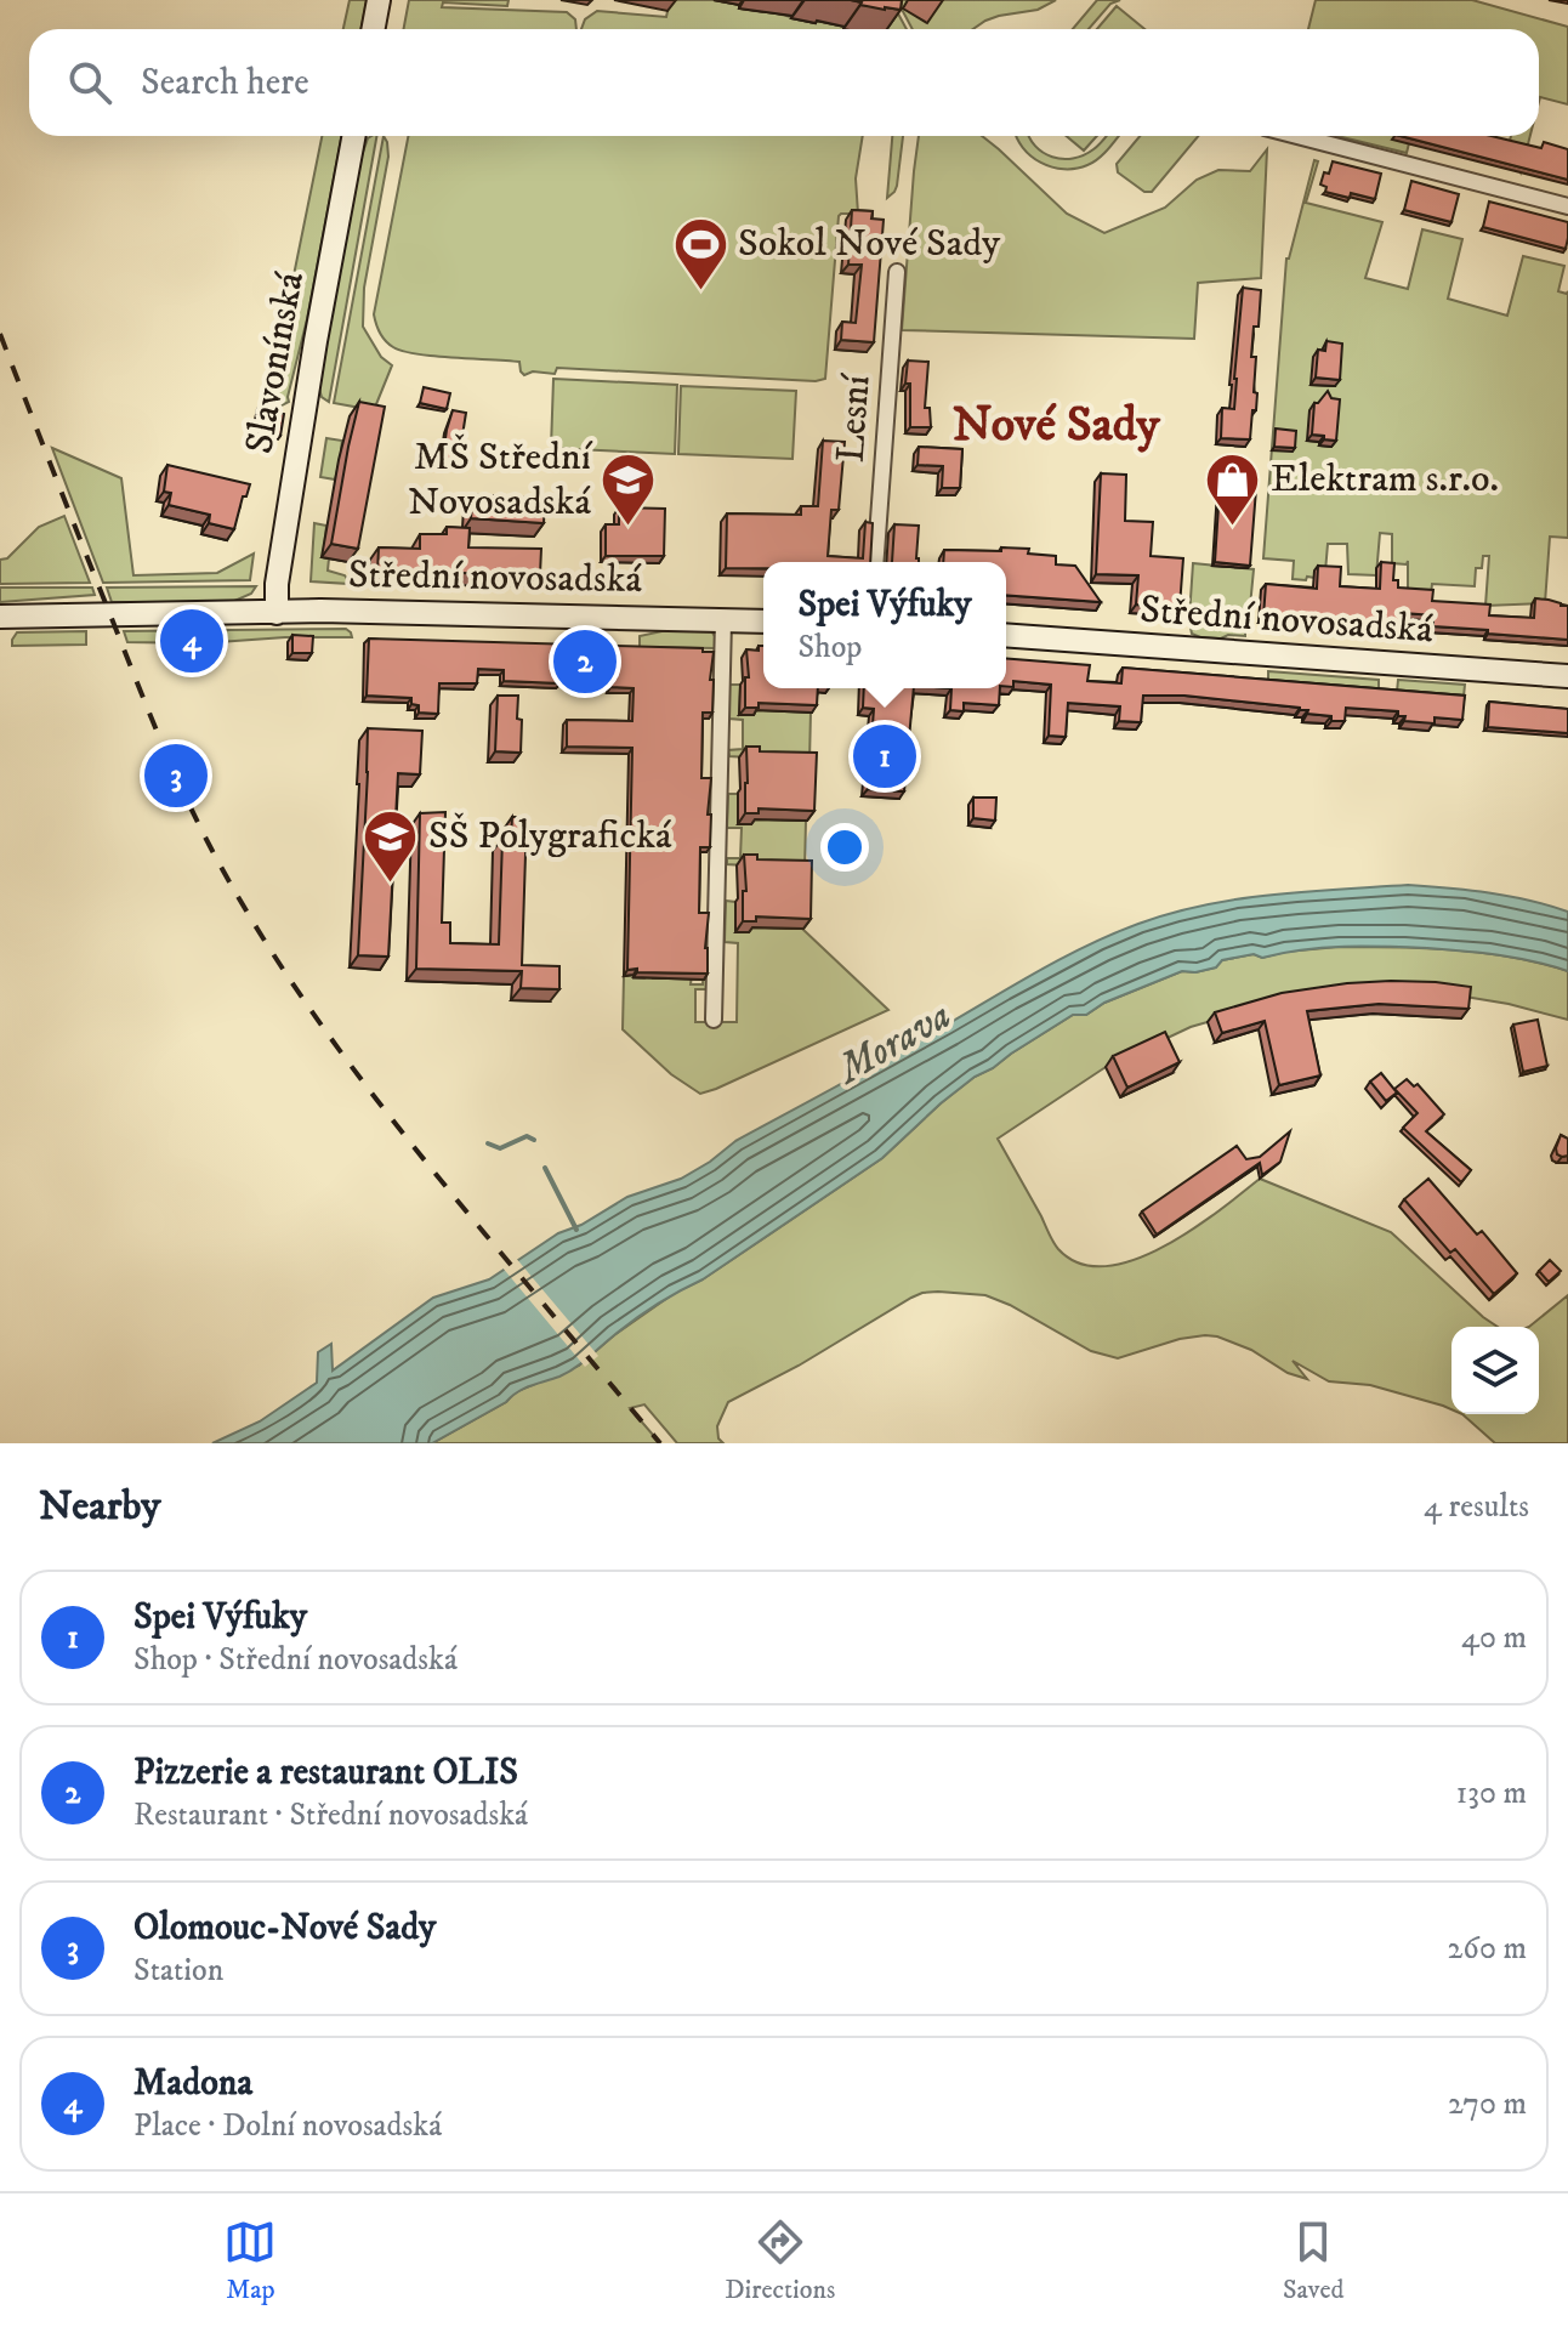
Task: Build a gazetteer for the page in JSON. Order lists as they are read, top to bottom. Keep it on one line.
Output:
{"streets":{"main road":["Slavonínská","Střední novosadská"],"street":["Lesní"]},"crossings":[["Slavonínská","Střední novosadská"]],"districts":["Nové Sady"],"water":["Morava"],"places":{"sports":["Sokol Nové Sady"],"school or university":["MŠ Střední Novosadská","SŠ Polygrafická"],"shop":["Elektram s.r.o."]},"page":{"search":"Search here","popup":["Spei Výfuky","Shop"],"pins":["4","2","1","3"],"heading":["Nearby","4 results"],"list":[{"mark":"1","name":"Spei Výfuky","note":"Shop · Střední novosadská","value":"40 m"},{"mark":"2","name":"Pizzerie a restaurant OLIS","note":"Restaurant · Střední novosadská","value":"130 m"},{"mark":"3","name":"Olomouc-Nové Sady","note":"Station","value":"260 m"},{"mark":"4","name":"Madona","note":"Place · Dolní novosadská","value":"270 m"}],"nav":["Map","Directions","Saved"]}}
